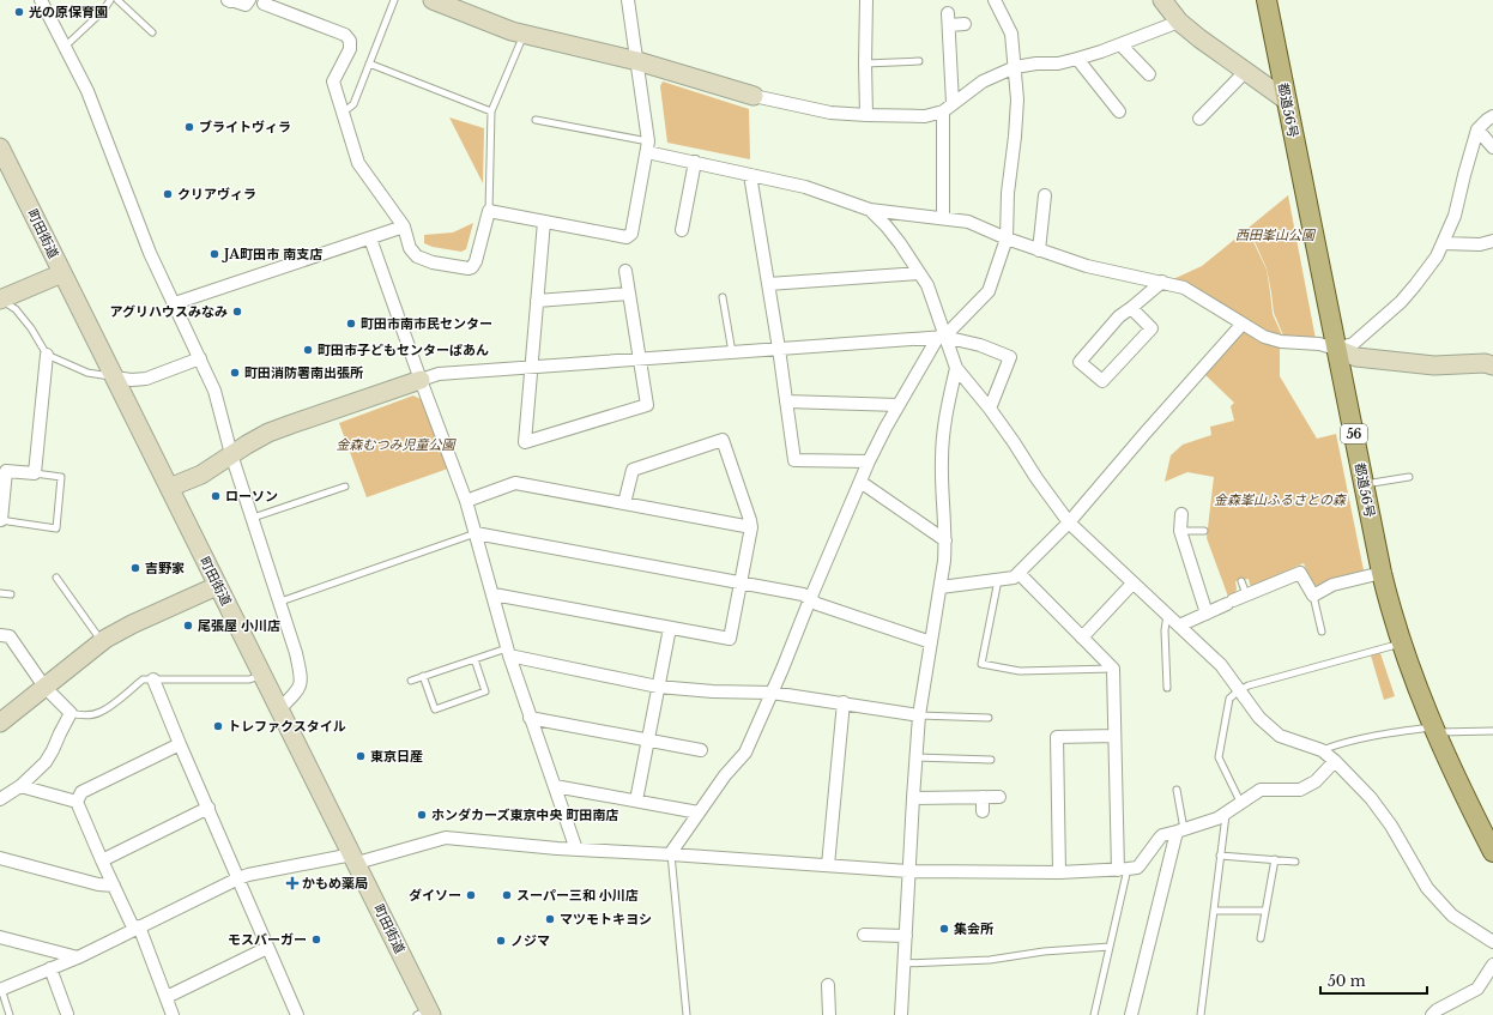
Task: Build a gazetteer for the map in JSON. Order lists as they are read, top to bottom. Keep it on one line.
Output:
{"streets":{"main road":["都道56号","56"],"street":["町田街道"]},"parks":["西田峯山公園","金森むつみ児童公園","金森峯山ふるさとの森"],"places":{"other":["光の原保育園","ブライトヴィラ","クリアヴィラ","JA町田市 南支店","アグリハウスみなみ","町田市南市民センター","町田市子どもセンターばあん","町田消防署南出張所","ローソン","吉野家","尾張屋 小川店","トレファクスタイル","東京日産","ホンダカーズ東京中央 町田南店","ダイソー","スーパー三和 小川店","マツモトキヨシ","集会所","モスバーガー","ノジマ"],"health":["かもめ薬局"]},"scale_bar":"50 m"}
